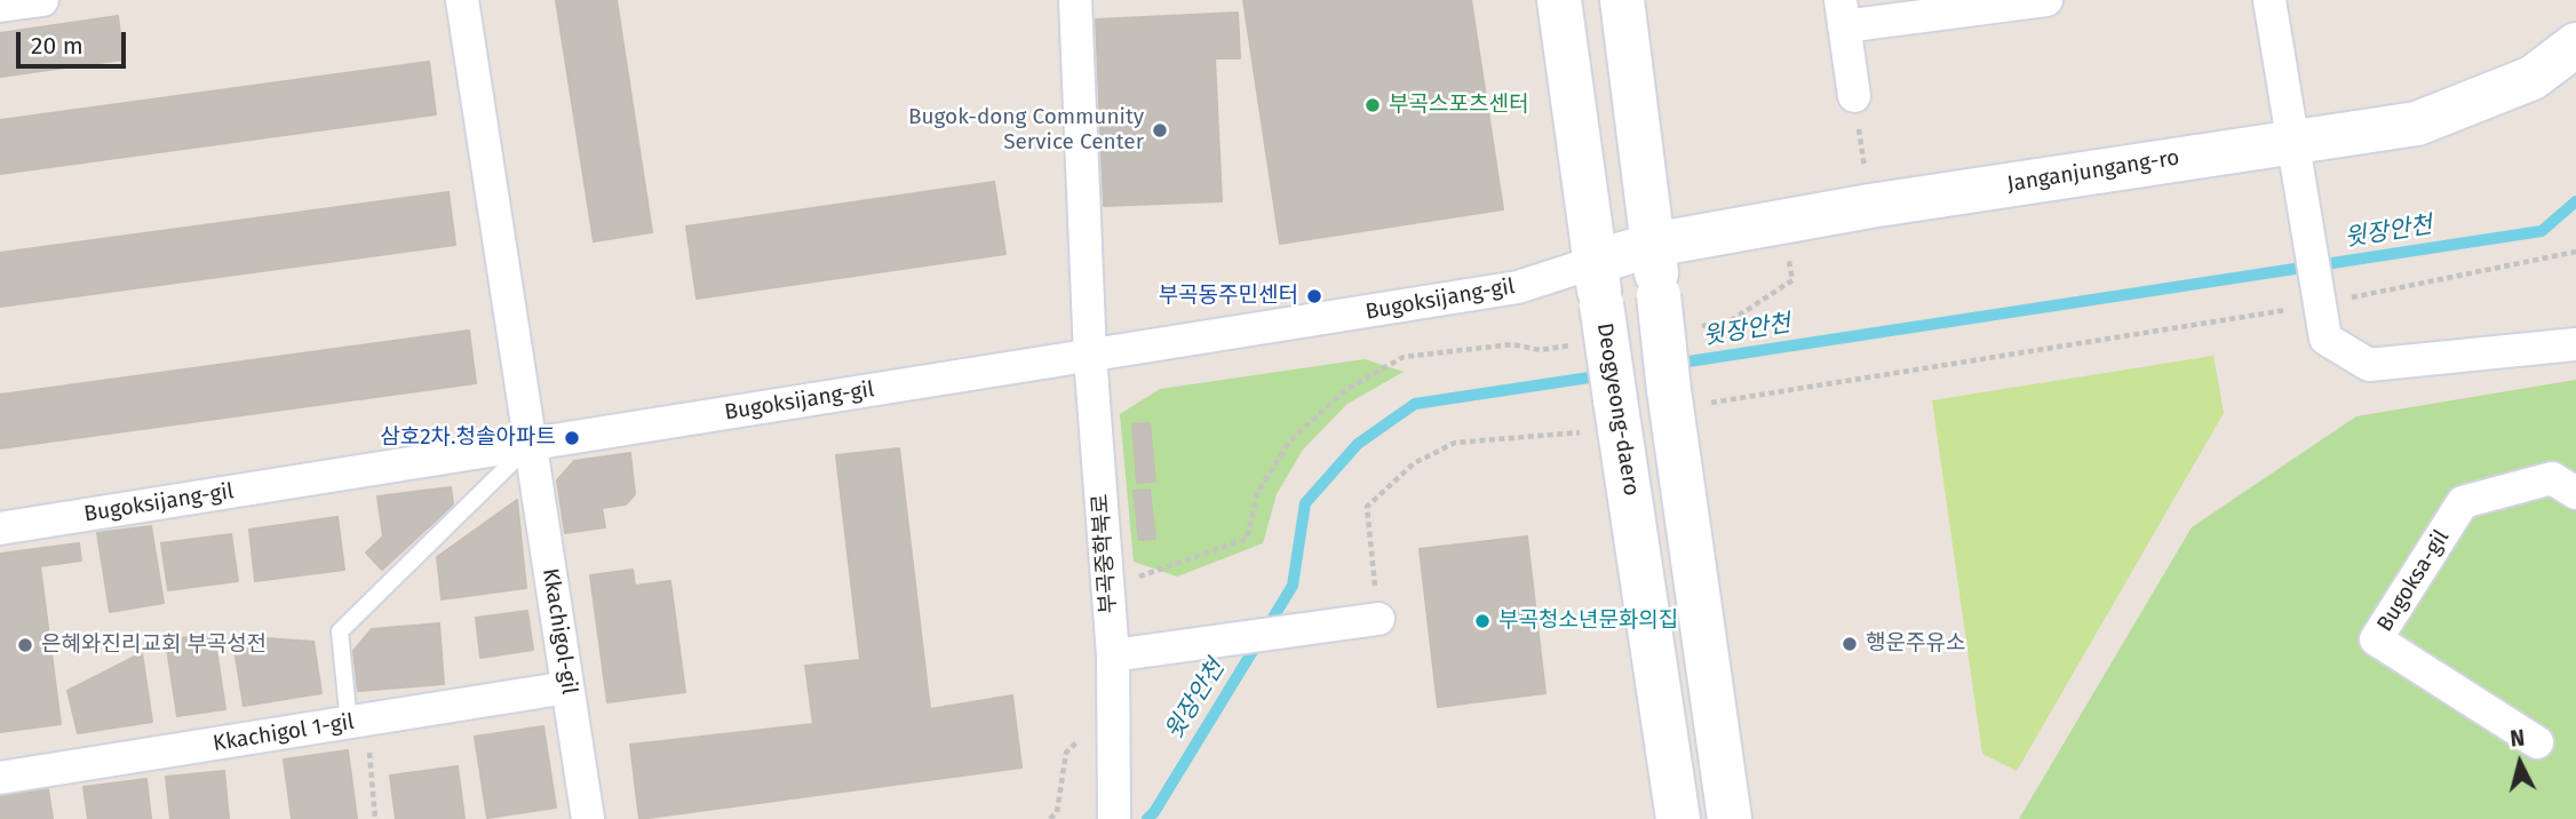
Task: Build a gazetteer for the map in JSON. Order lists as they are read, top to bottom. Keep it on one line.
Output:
{"streets":{"street":["Janganjungang-ro","Bugoksijang-gil","Deogyeong-daero","부곡중학북로","Bugoksa-gil","Kkachigol-gil","Kkachigol 1-gil"]},"crossings":[["Janganjungang-ro","Bugoksijang-gil"],["Janganjungang-ro","Deogyeong-daero"],["Bugoksijang-gil","Deogyeong-daero"],["Bugoksijang-gil","부곡중학북로"],["Bugoksijang-gil","Kkachigol-gil"],["Kkachigol-gil","Kkachigol 1-gil"]],"water":["윗장안천"],"places":["부곡스포츠센터","Bugok-dong Community Service Center","부곡동주민센터","삼호2차.청솔아파트","부곡청소년문화의집","행운주유소","은혜와진리교회 부곡성전"],"scale_bar":"20 m","north":"top"}
